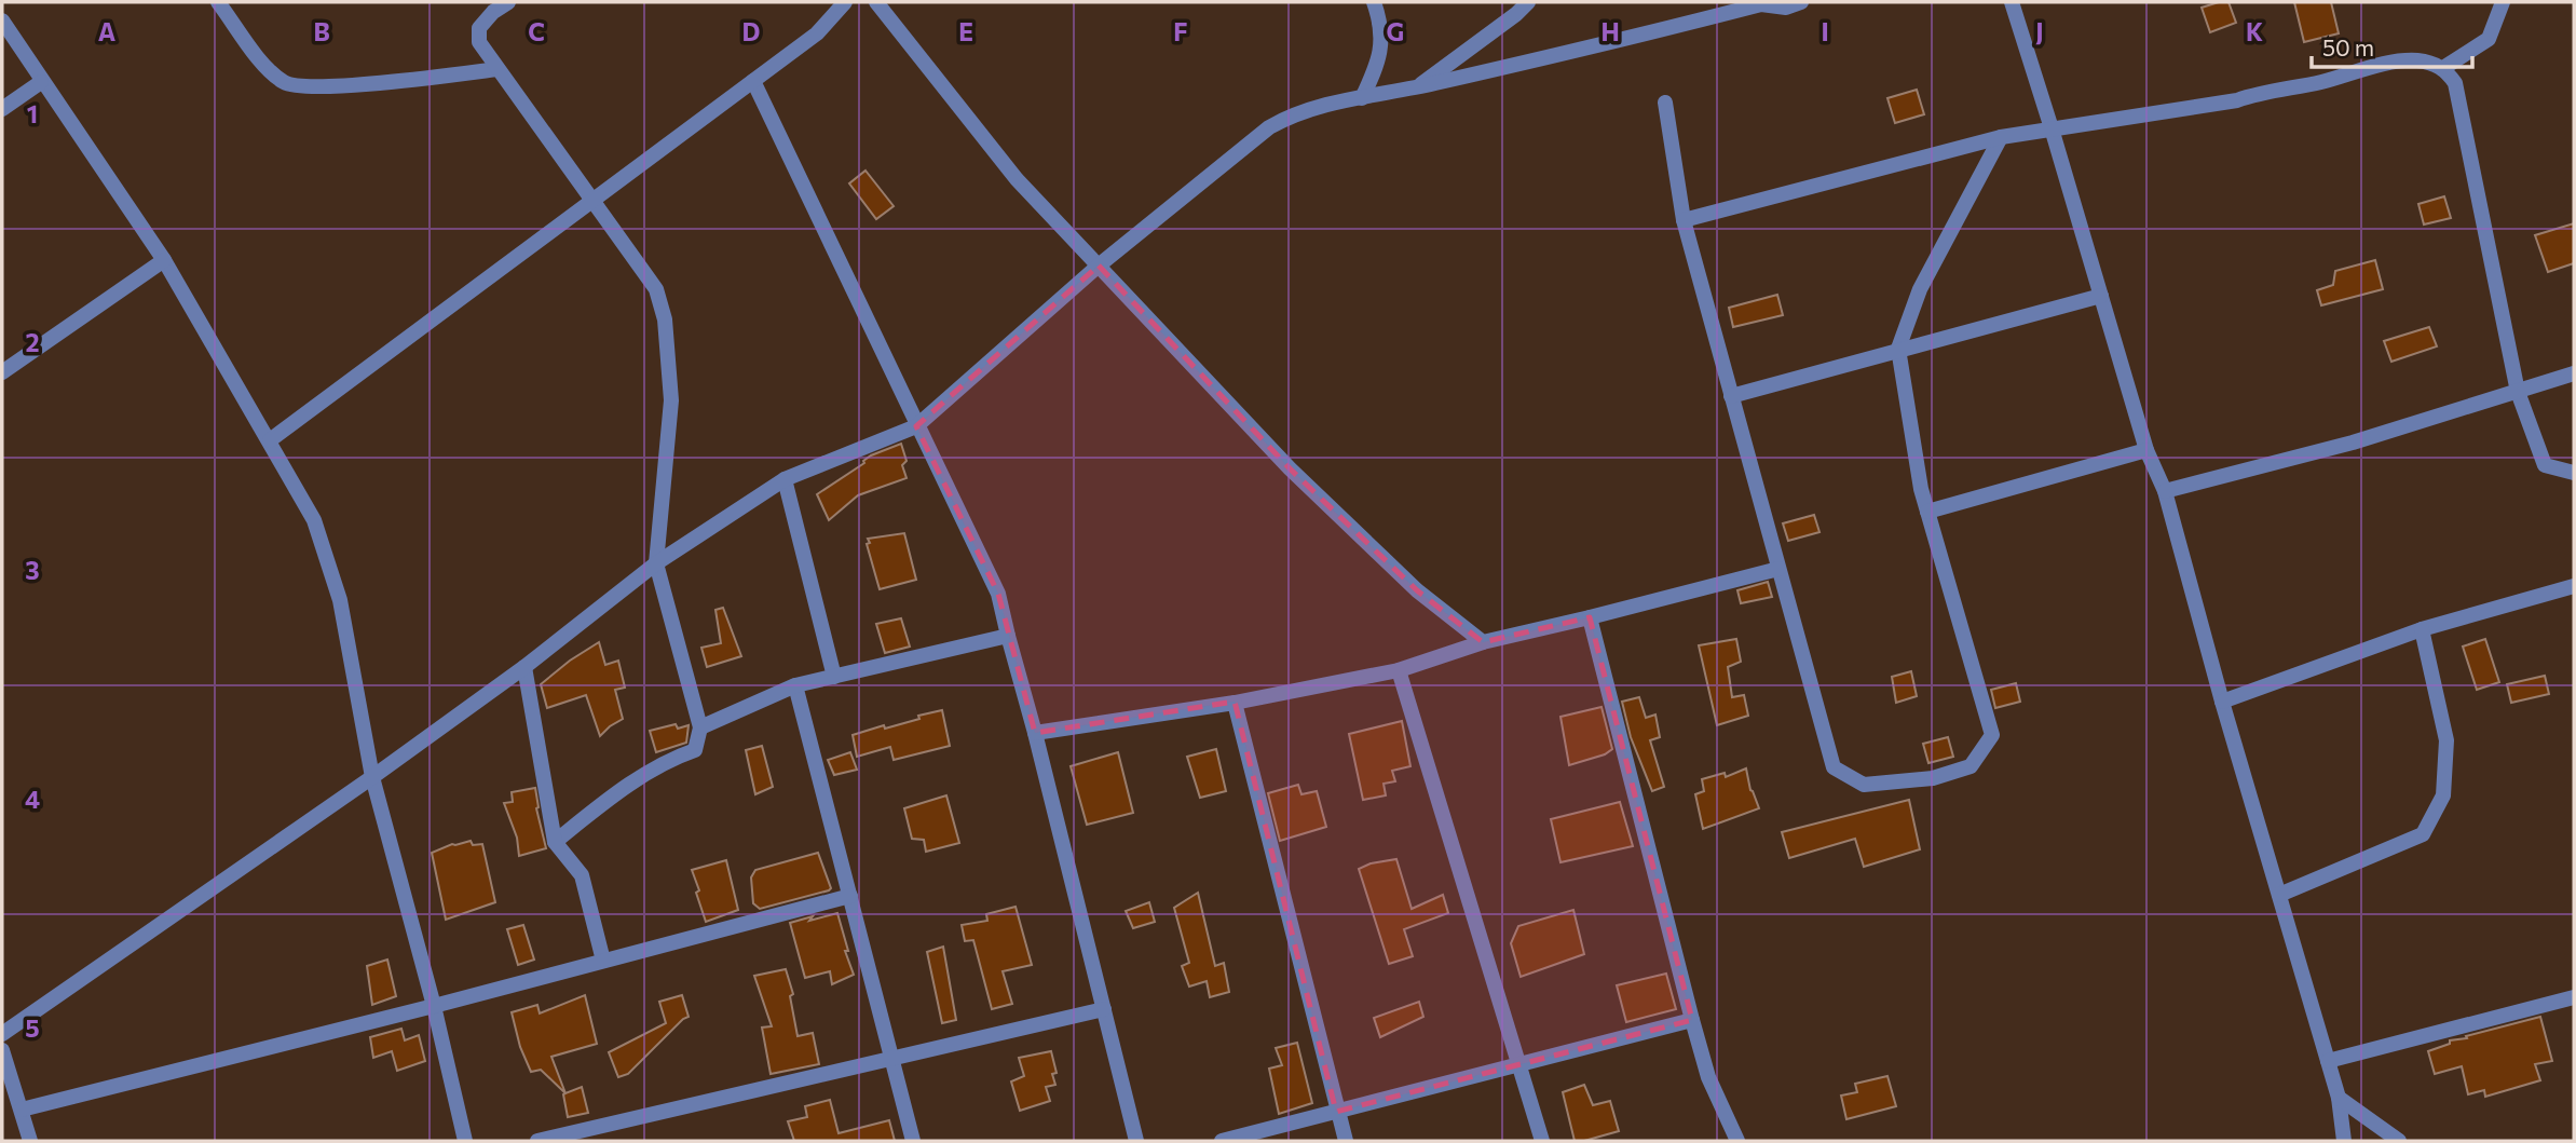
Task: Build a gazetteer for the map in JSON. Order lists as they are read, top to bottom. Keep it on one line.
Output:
{"scale_bar":"50 m","grid":{"columns":["A","B","C","D","E","F","G","H","I","J","K"],"rows":["1","2","3","4","5"]}}
